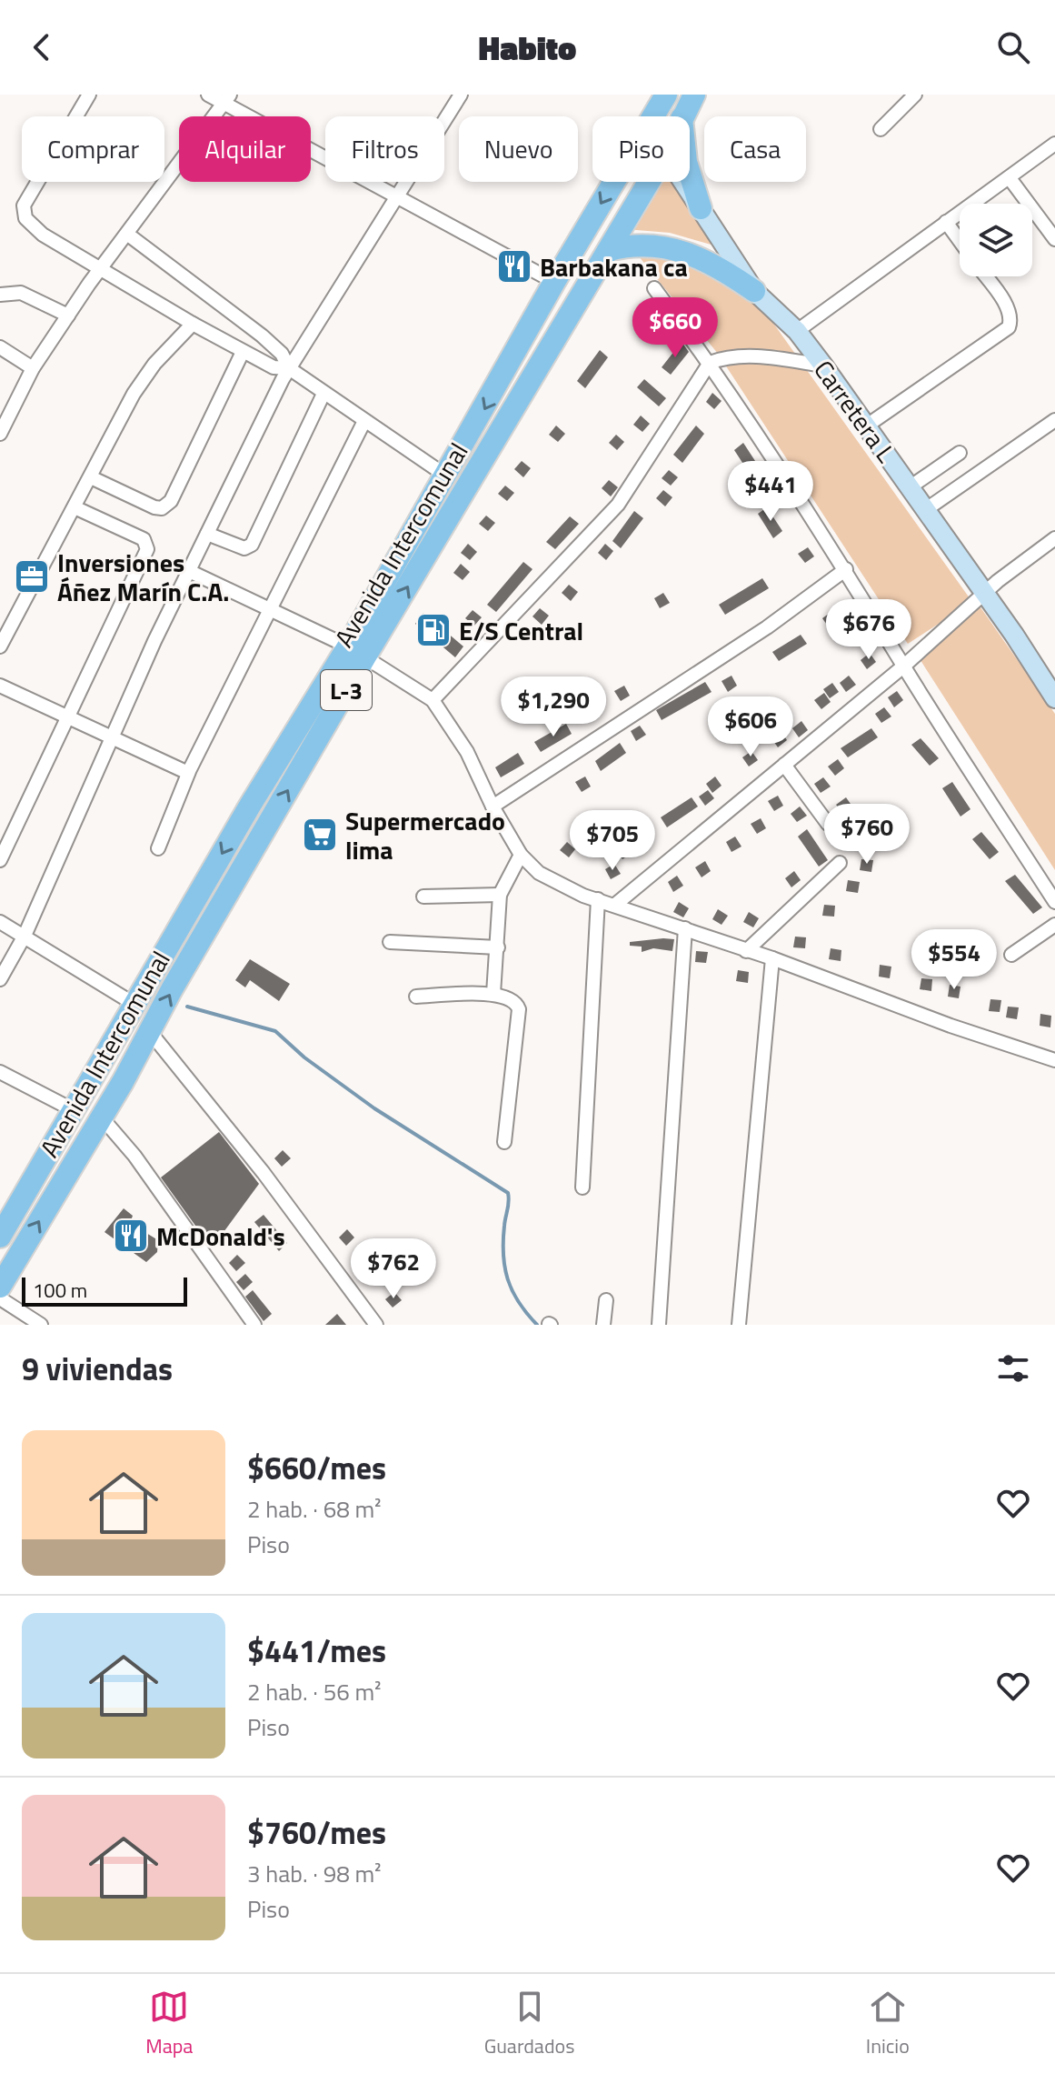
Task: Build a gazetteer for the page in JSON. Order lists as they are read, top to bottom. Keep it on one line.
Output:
{"streets":{"main road":["Avenida Intercomunal","L-3"],"street":["Carretera L"]},"places":{"restaurant":["Barbakana ca","McDonald's"],"office":["Inversiones Áñez Marín C.A."],"fuel station":["E/S Central"],"supermarket":["Supermercado lima"]},"scale_bar":"100 m","page":{"header":"Habito","chip":["Comprar","Alquilar","Filtros","Nuevo","Piso","Casa"],"price":["$660","$441","$676","$1,290","$606","$760","$705","$554","$762"],"scale":"100 m","heading":"9 viviendas","list":[{"name":"$660/mes","note":"2 hab. · 68 m² · Piso"},{"name":"$441/mes","note":"2 hab. · 56 m² · Piso"},{"name":"$760/mes","note":"3 hab. · 98 m² · Piso"}],"tabs":["Mapa","Guardados","Inicio"]}}
